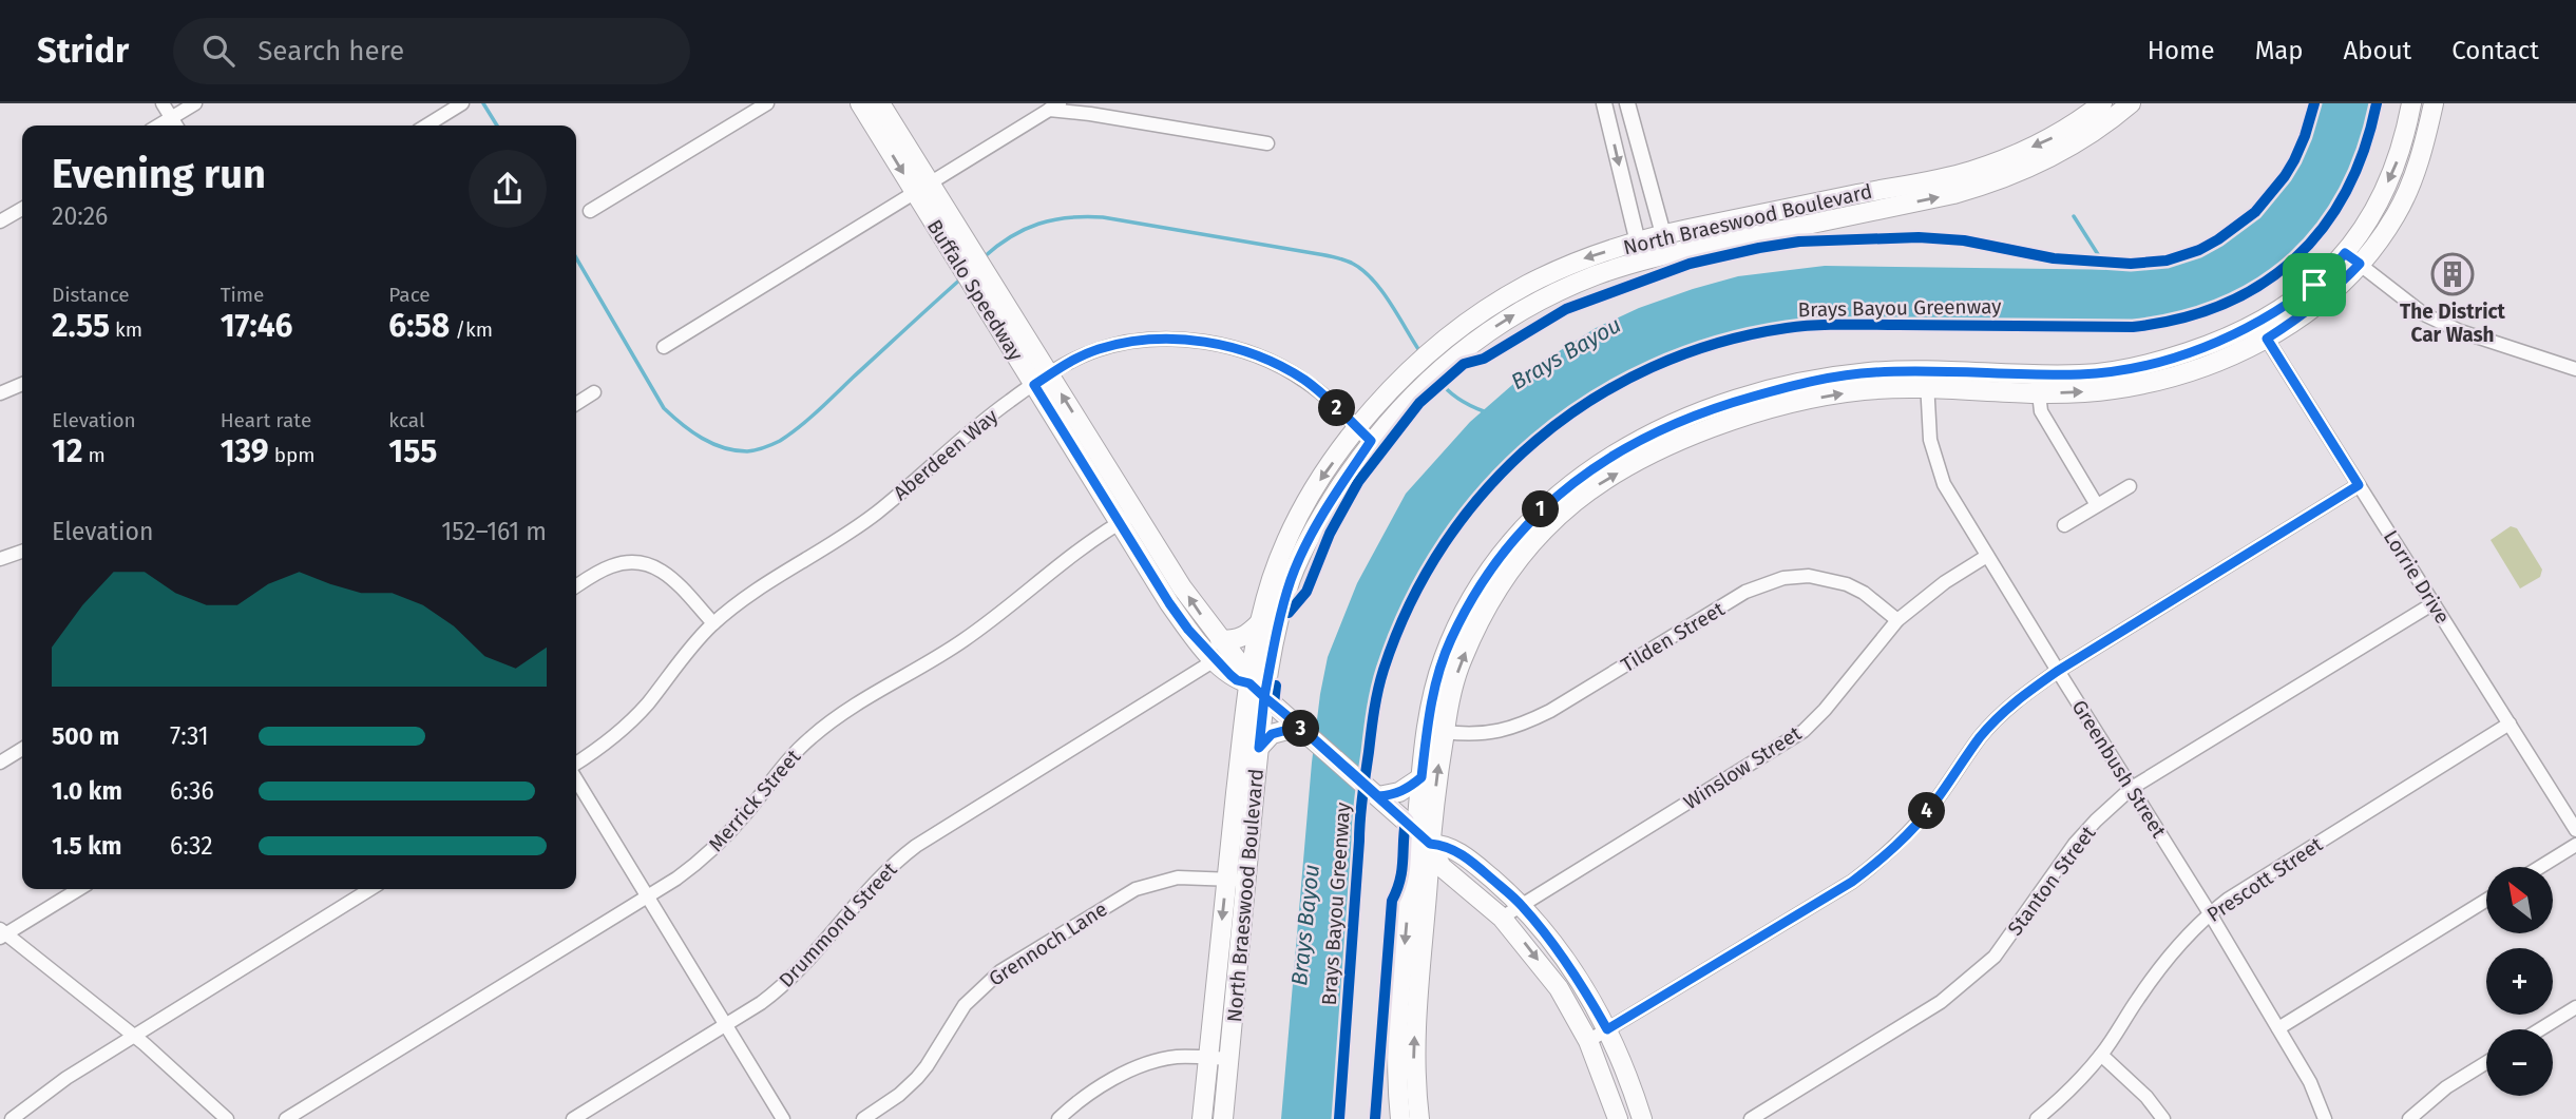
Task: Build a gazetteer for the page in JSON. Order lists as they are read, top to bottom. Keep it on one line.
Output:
{"streets":{"main road":["North Braeswood Boulevard","Buffalo Speedway"],"street":["Aberdeen Way","Lorrie Drive","Tilden Street","Winslow Street","Greenbush Street","Merrick Street","Prescott Street","Stanton Street","Drummond Street","Grennoch Lane"],"cycle path":["Brays Bayou Greenway"]},"crossings":[["North Braeswood Boulevard","Buffalo Speedway"],["North Braeswood Boulevard","Aberdeen Way"],["North Braeswood Boulevard","Grennoch Lane"],["Buffalo Speedway","Aberdeen Way"],["Buffalo Speedway","Winslow Street"],["Buffalo Speedway","Merrick Street"],["Buffalo Speedway","Drummond Street"],["Lorrie Drive","Prescott Street"],["Lorrie Drive","Stanton Street"],["Tilden Street","Winslow Street"],["Winslow Street","Greenbush Street"],["Greenbush Street","Prescott Street"],["Greenbush Street","Stanton Street"]],"water":["Brays Bayou"],"places":{"building":["The District Car Wash"]},"north":"top left","page":{"header":"Stridr","search":"Search here","nav":["Home","Map","About","Contact"],"heading":["Evening run","20:26"],"stats":[["Distance","2.55 km"],["Time","17:46"],["Pace","6:58 /km"],["Elevation","12 m"],["Heart rate","139 bpm"],["kcal","155"]],"pins":["2","1","3","4"],"chart":["Elevation","152–161 m"],"list":[{"name":"500 m","note":"7:31"},{"name":"1.0 km","note":"6:36"},{"name":"1.5 km","note":"6:32"}],"map_buttons":["+","−"]}}
